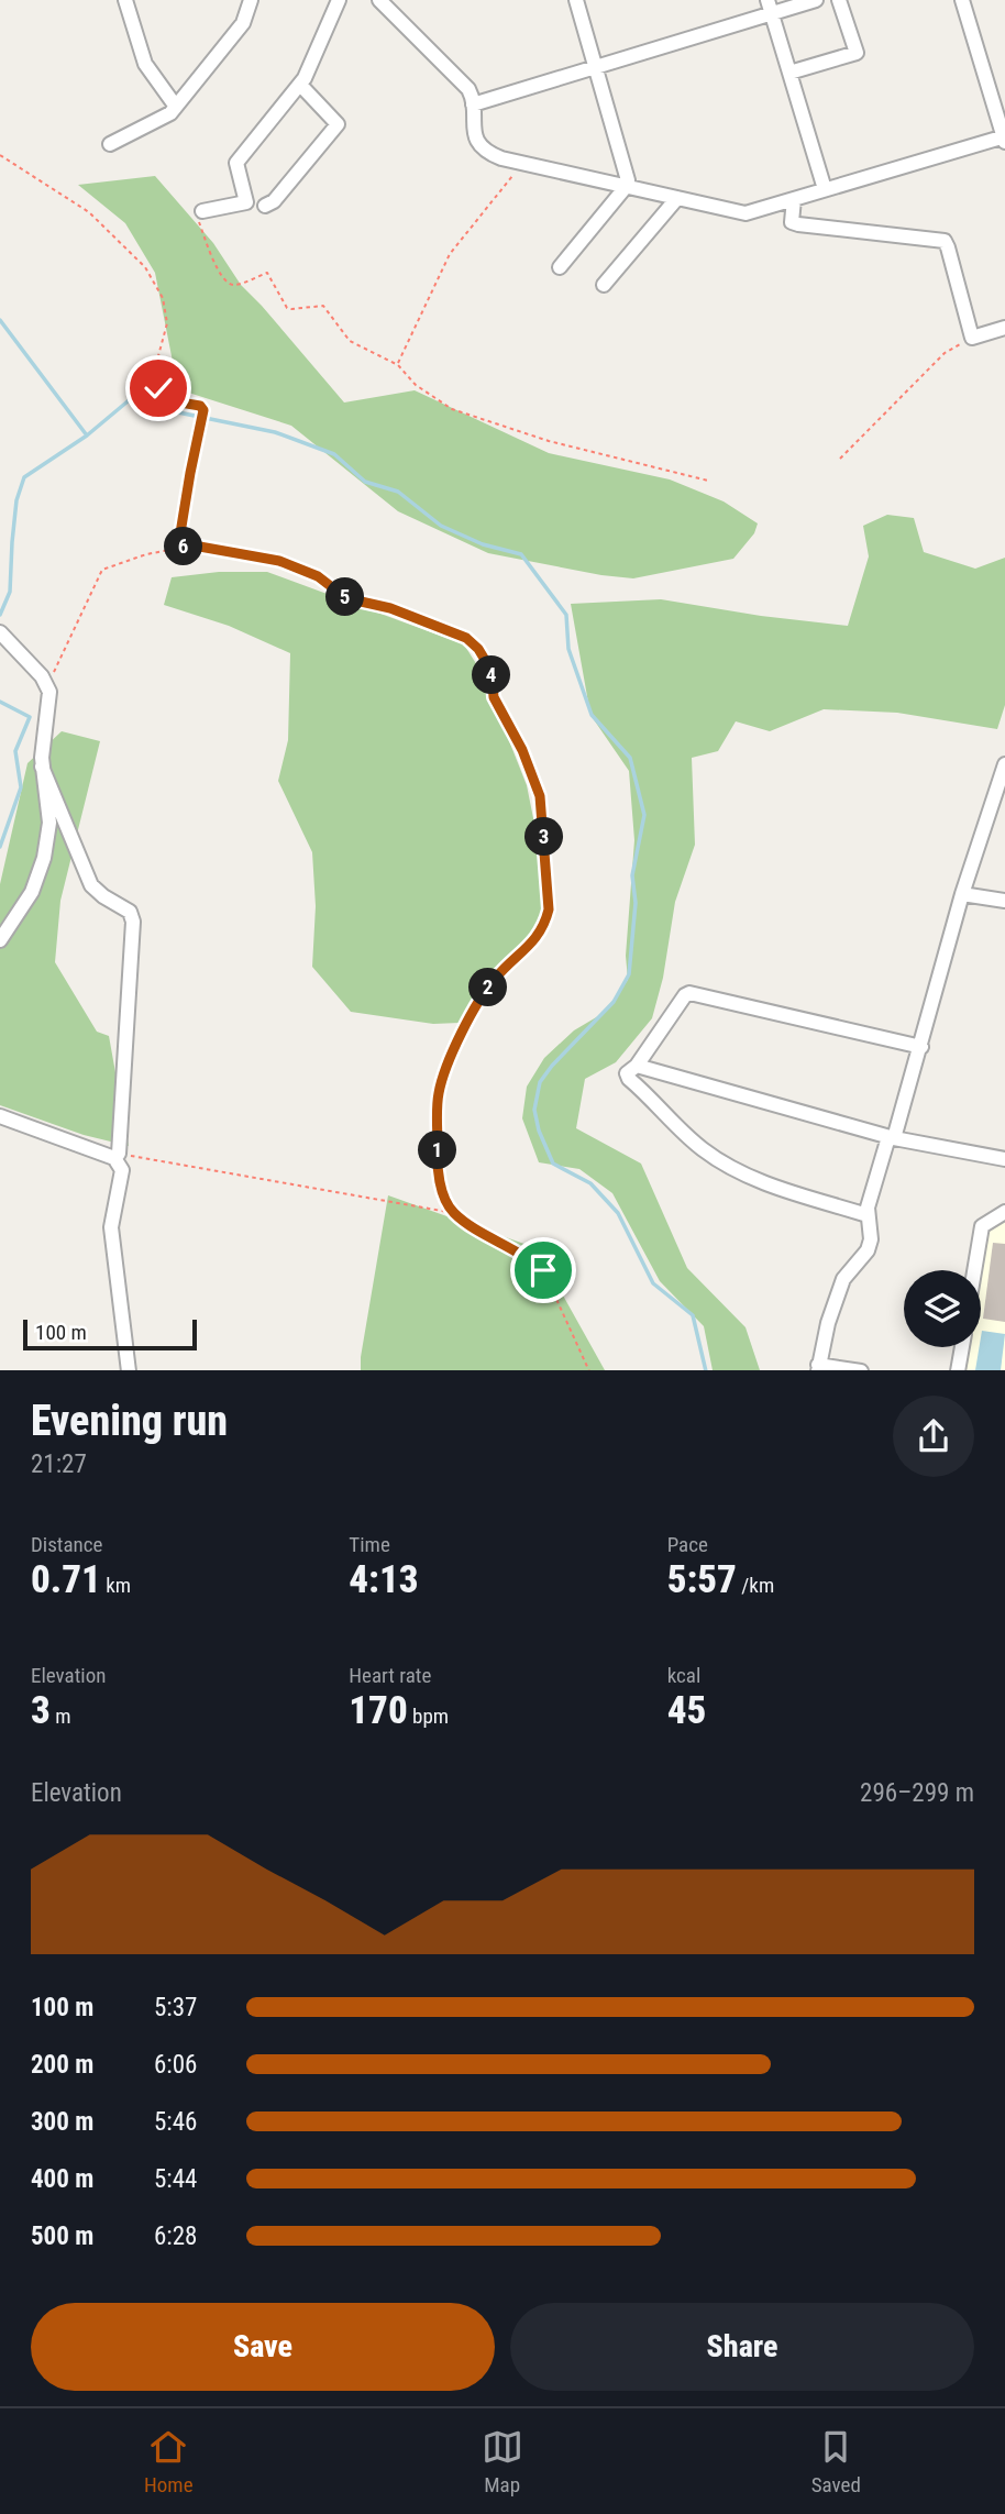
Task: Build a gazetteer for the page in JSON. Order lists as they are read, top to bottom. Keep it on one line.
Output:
{"scale_bar":"100 m","page":{"pins":["6","5","4","3","2","1"],"scale":"100 m","heading":["Evening run","21:27"],"stats":[["Distance","0.71 km"],["Time","4:13"],["Pace","5:57 /km"],["Elevation","3 m"],["Heart rate","170 bpm"],["kcal","45"]],"chart":["Elevation","296–299 m"],"list":[{"name":"100 m","note":"5:37"},{"name":"200 m","note":"6:06"},{"name":"300 m","note":"5:46"},{"name":"400 m","note":"5:44"},{"name":"500 m","note":"6:28"}],"buttons":["Save","Share"],"tabs":["Home","Map","Saved"]}}
